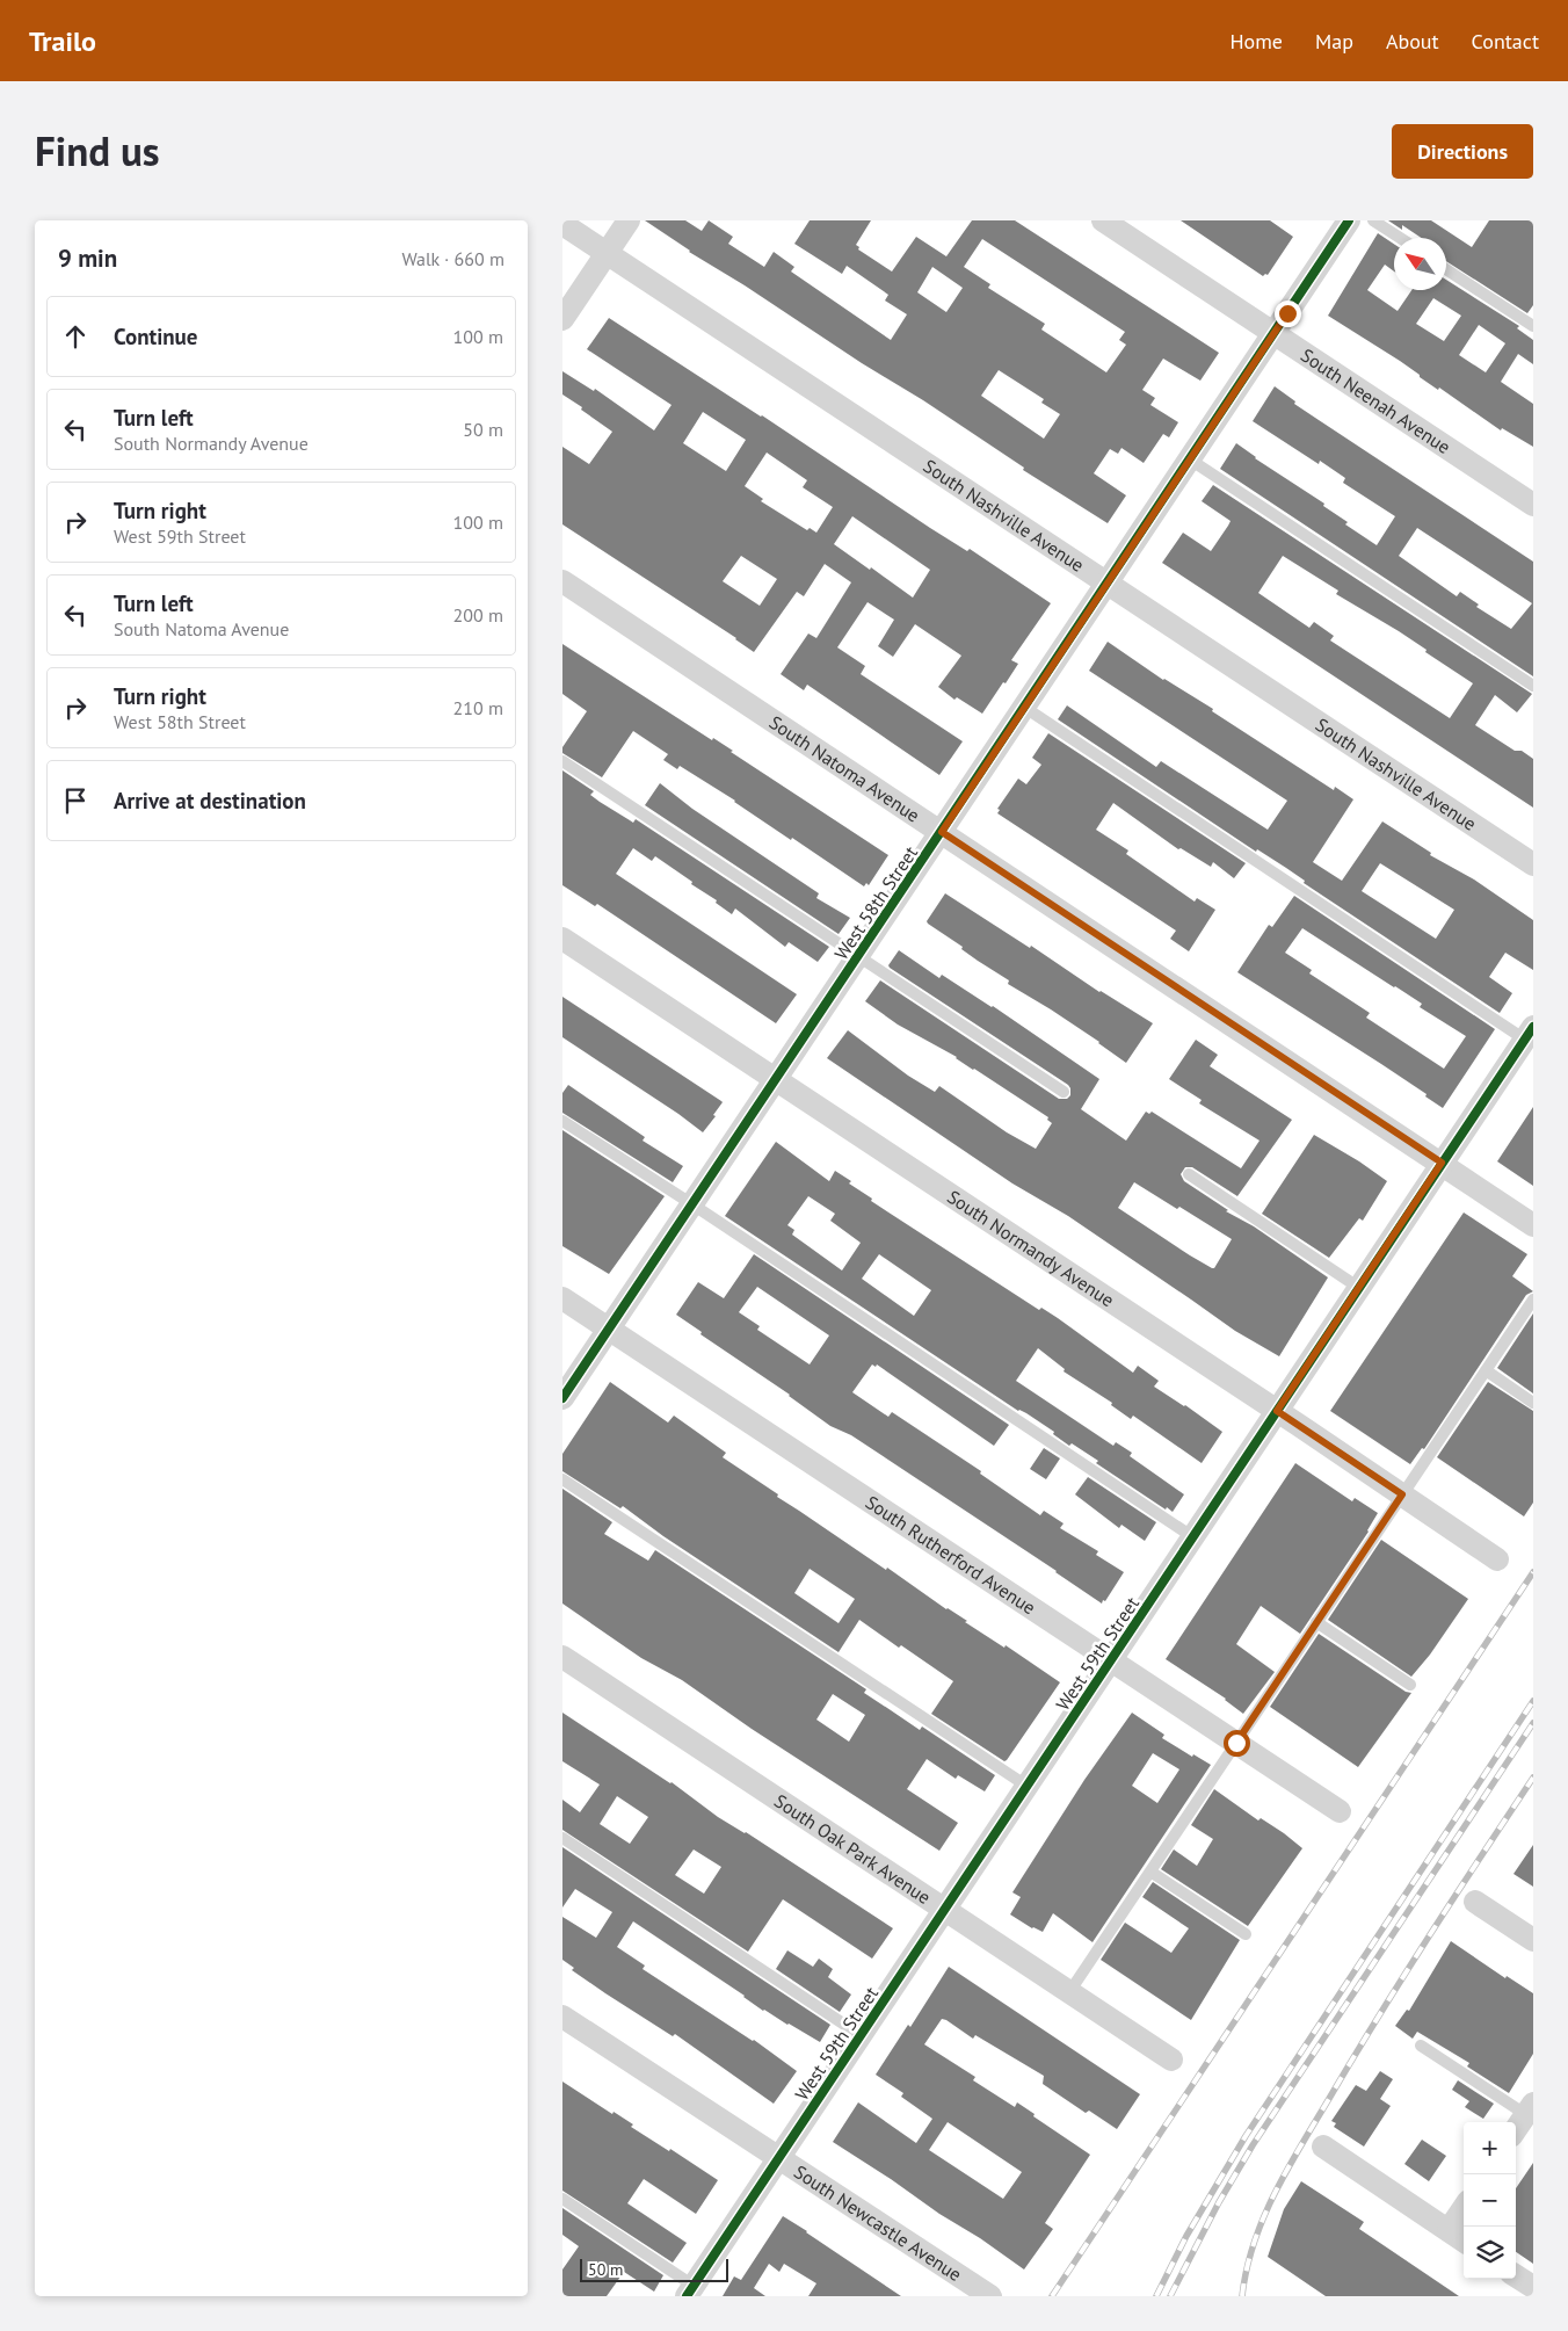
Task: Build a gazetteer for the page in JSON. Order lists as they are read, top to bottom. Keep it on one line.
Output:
{"streets":{"street":["South Neenah Avenue","South Nashville Avenue","South Natoma Avenue","West 58th Street","South Normandy Avenue","South Rutherford Avenue","West 59th Street","South Oak Park Avenue","South Newcastle Avenue"]},"crossings":[["South Neenah Avenue","West 58th Street"],["South Nashville Avenue","West 58th Street"],["South Natoma Avenue","West 58th Street"],["South Natoma Avenue","West 59th Street"],["West 58th Street","South Normandy Avenue"],["West 58th Street","South Rutherford Avenue"],["South Normandy Avenue","West 59th Street"],["South Rutherford Avenue","West 59th Street"],["West 59th Street","South Oak Park Avenue"],["West 59th Street","South Newcastle Avenue"]],"scale_bar":"50 m","north":"top left","page":{"header":"Trailo","nav":["Home","Map","About","Contact"],"title":"Find us","buttons":"Directions","heading":["9 min","Walk · 660 m"],"list":[["Continue","100 m"],["Turn left","South Normandy Avenue","50 m"],["Turn right","West 59th Street","100 m"],["Turn left","South Natoma Avenue","200 m"],["Turn right","West 58th Street","210 m"],"Arrive at destination"],"map_buttons":["+","−"],"scale":"50 m"}}
